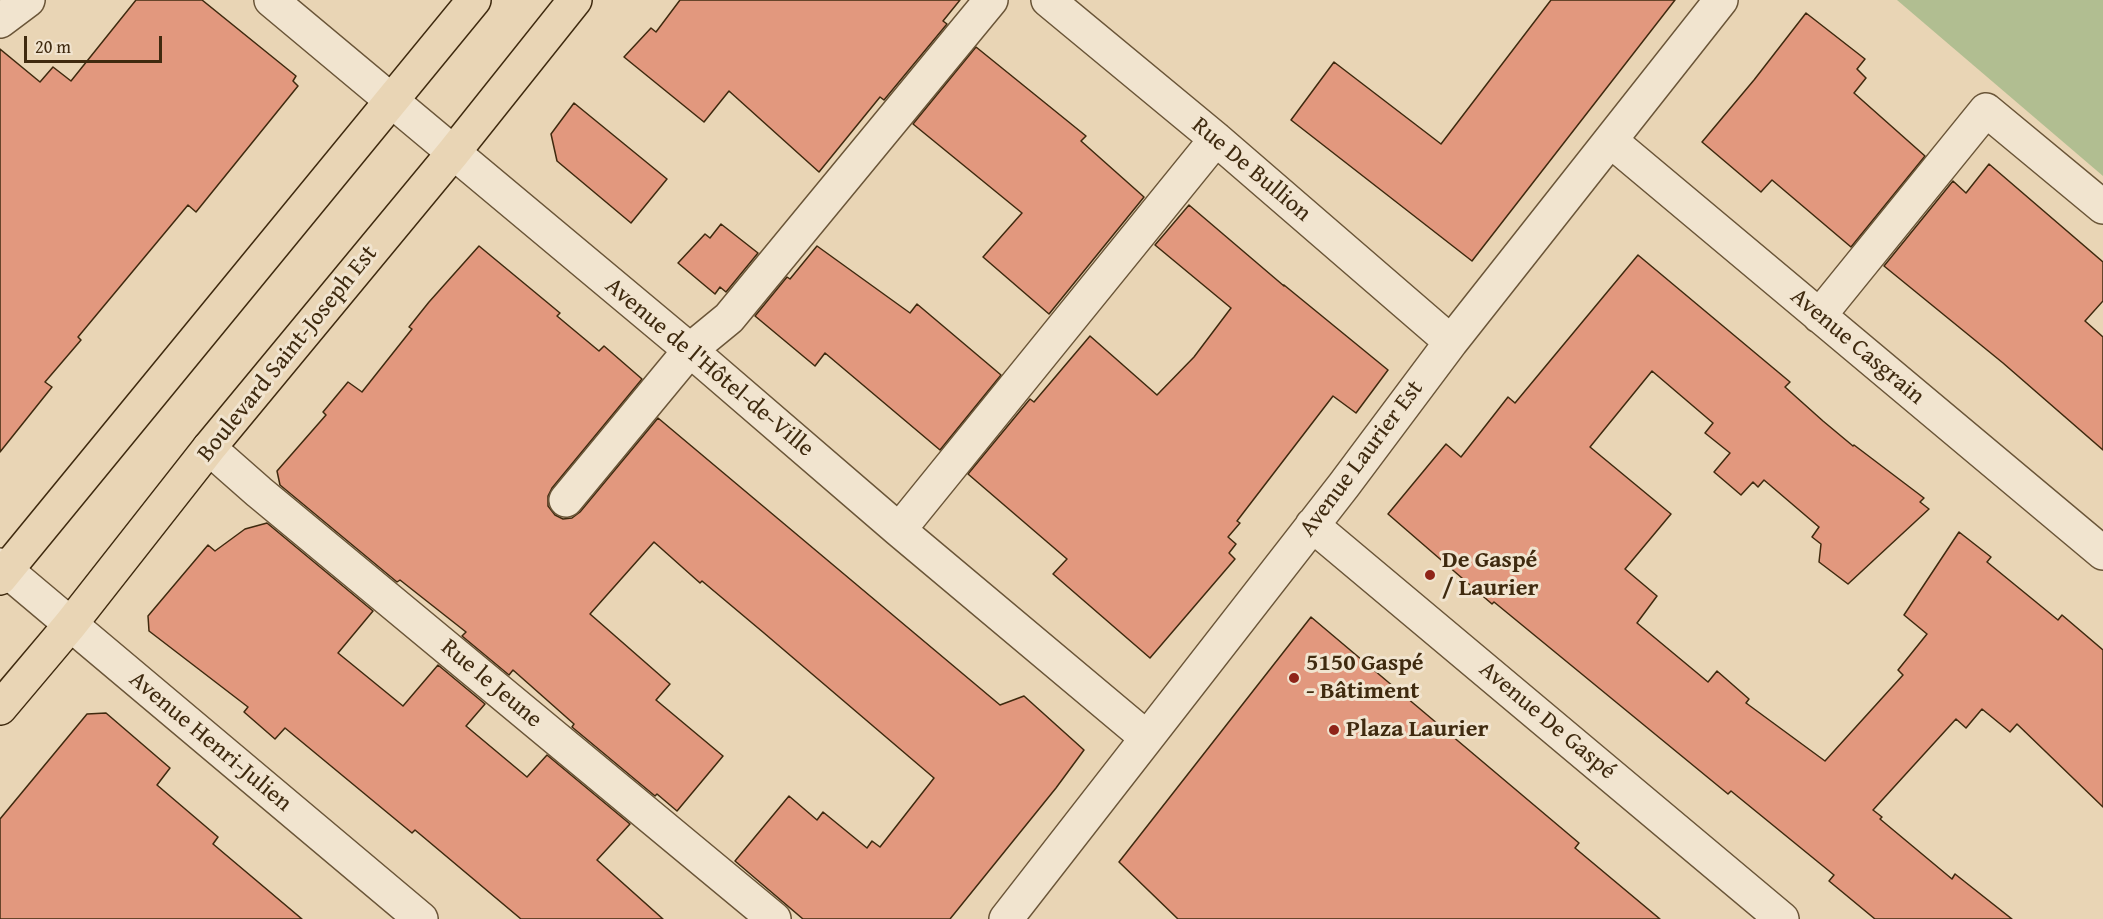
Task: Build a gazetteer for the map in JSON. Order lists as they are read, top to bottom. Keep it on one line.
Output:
{"streets":{"main road":["Boulevard Saint-Joseph Est"],"street":["Rue De Bullion","Avenue Casgrain","Avenue de l'Hôtel-de-Ville","Avenue Laurier Est","Rue le Jeune","Avenue De Gaspé","Avenue Henri-Julien"]},"crossings":[["Rue De Bullion","Avenue Laurier Est"],["Avenue Casgrain","Avenue Laurier Est"],["Boulevard Saint-Joseph Est","Avenue de l'Hôtel-de-Ville"],["Boulevard Saint-Joseph Est","Rue le Jeune"],["Boulevard Saint-Joseph Est","Avenue Henri-Julien"],["Avenue de l'Hôtel-de-Ville","Avenue Laurier Est"],["Avenue Laurier Est","Avenue De Gaspé"]],"places":["De Gaspé / Laurier","5150 Gaspé - Bâtiment","Plaza Laurier"],"scale_bar":"20 m"}
